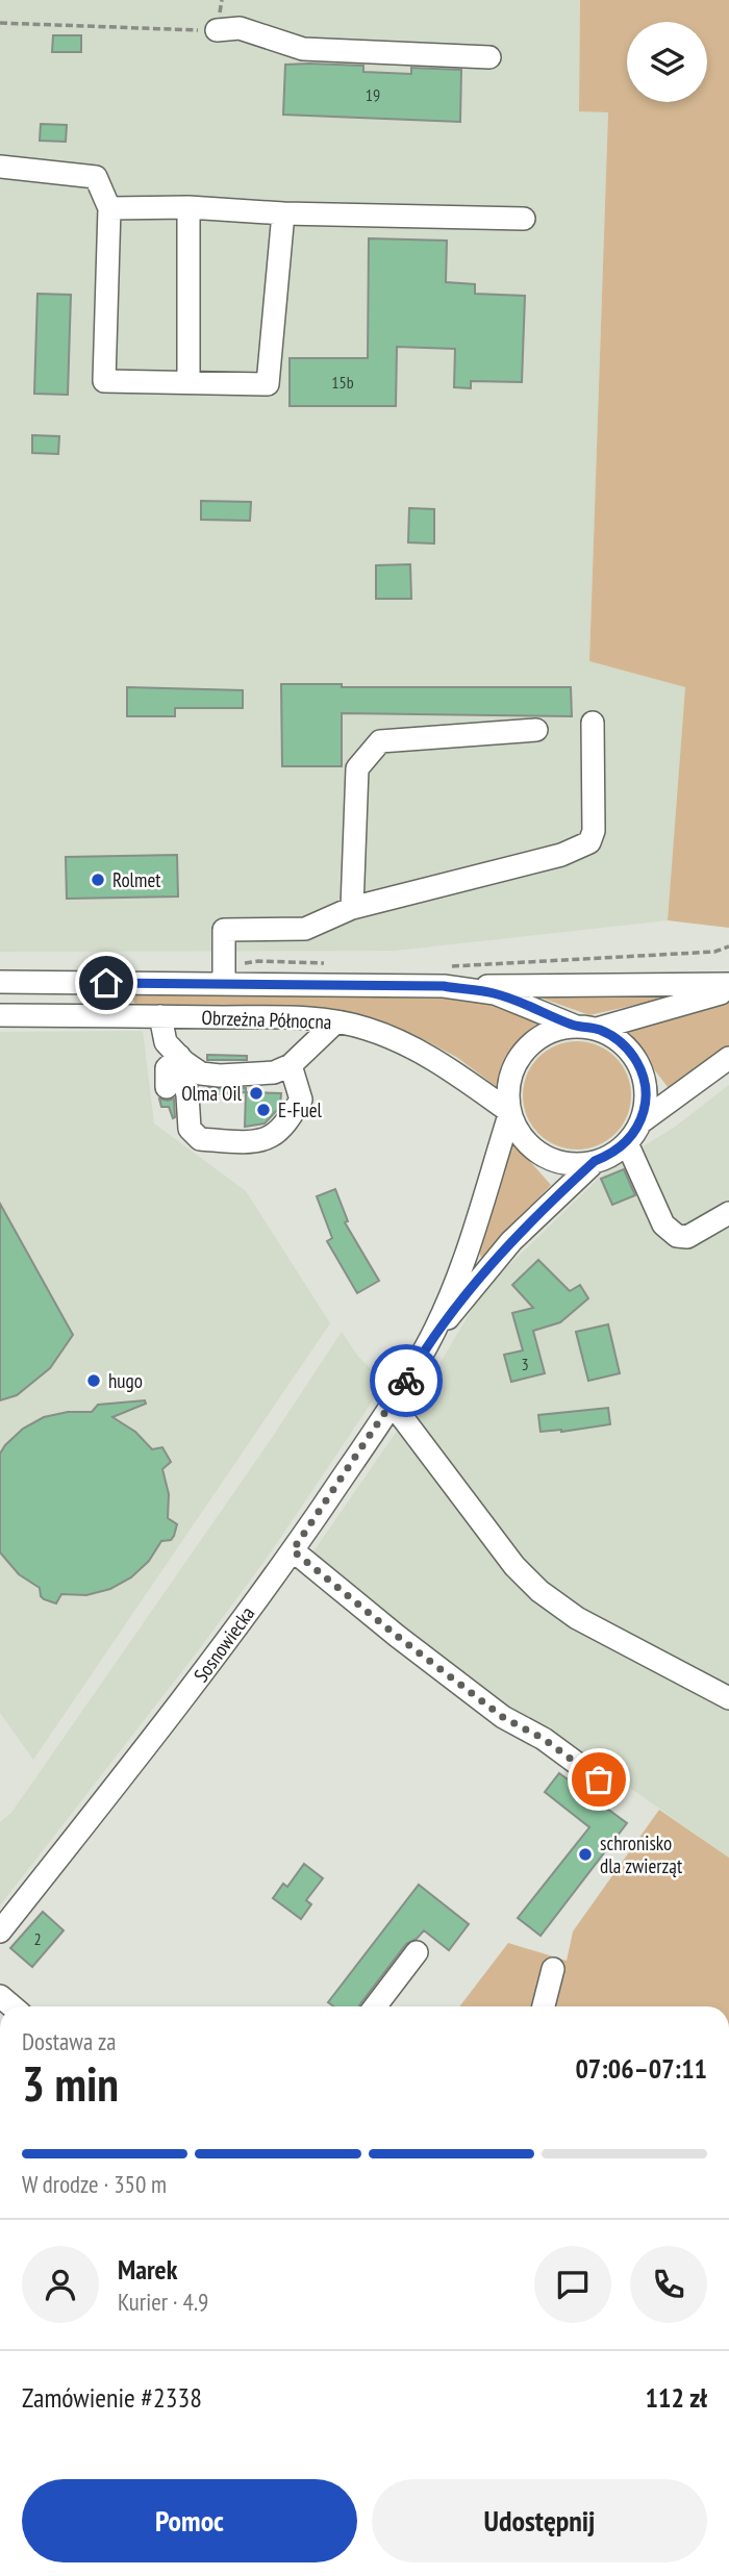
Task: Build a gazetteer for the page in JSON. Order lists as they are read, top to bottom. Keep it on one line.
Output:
{"streets":{"street":["Obrzeżna Północna","Sosnowiecka"]},"crossings":[["Obrzeżna Północna","Sosnowiecka"]],"places":["Rolmet","Olma Oil","E-Fuel","hugo","schronisko dla zwierząt"],"house_numbers":["19","15b","3","2"],"page":{"heading":["3 min","Dostawa za","07:06–07:11"],"panel":["Marek","Kurier · 4.9","Zamówienie #2338","112 zł"],"bar":"W drodze · 350 m","buttons":["Pomoc","Udostępnij"]}}
